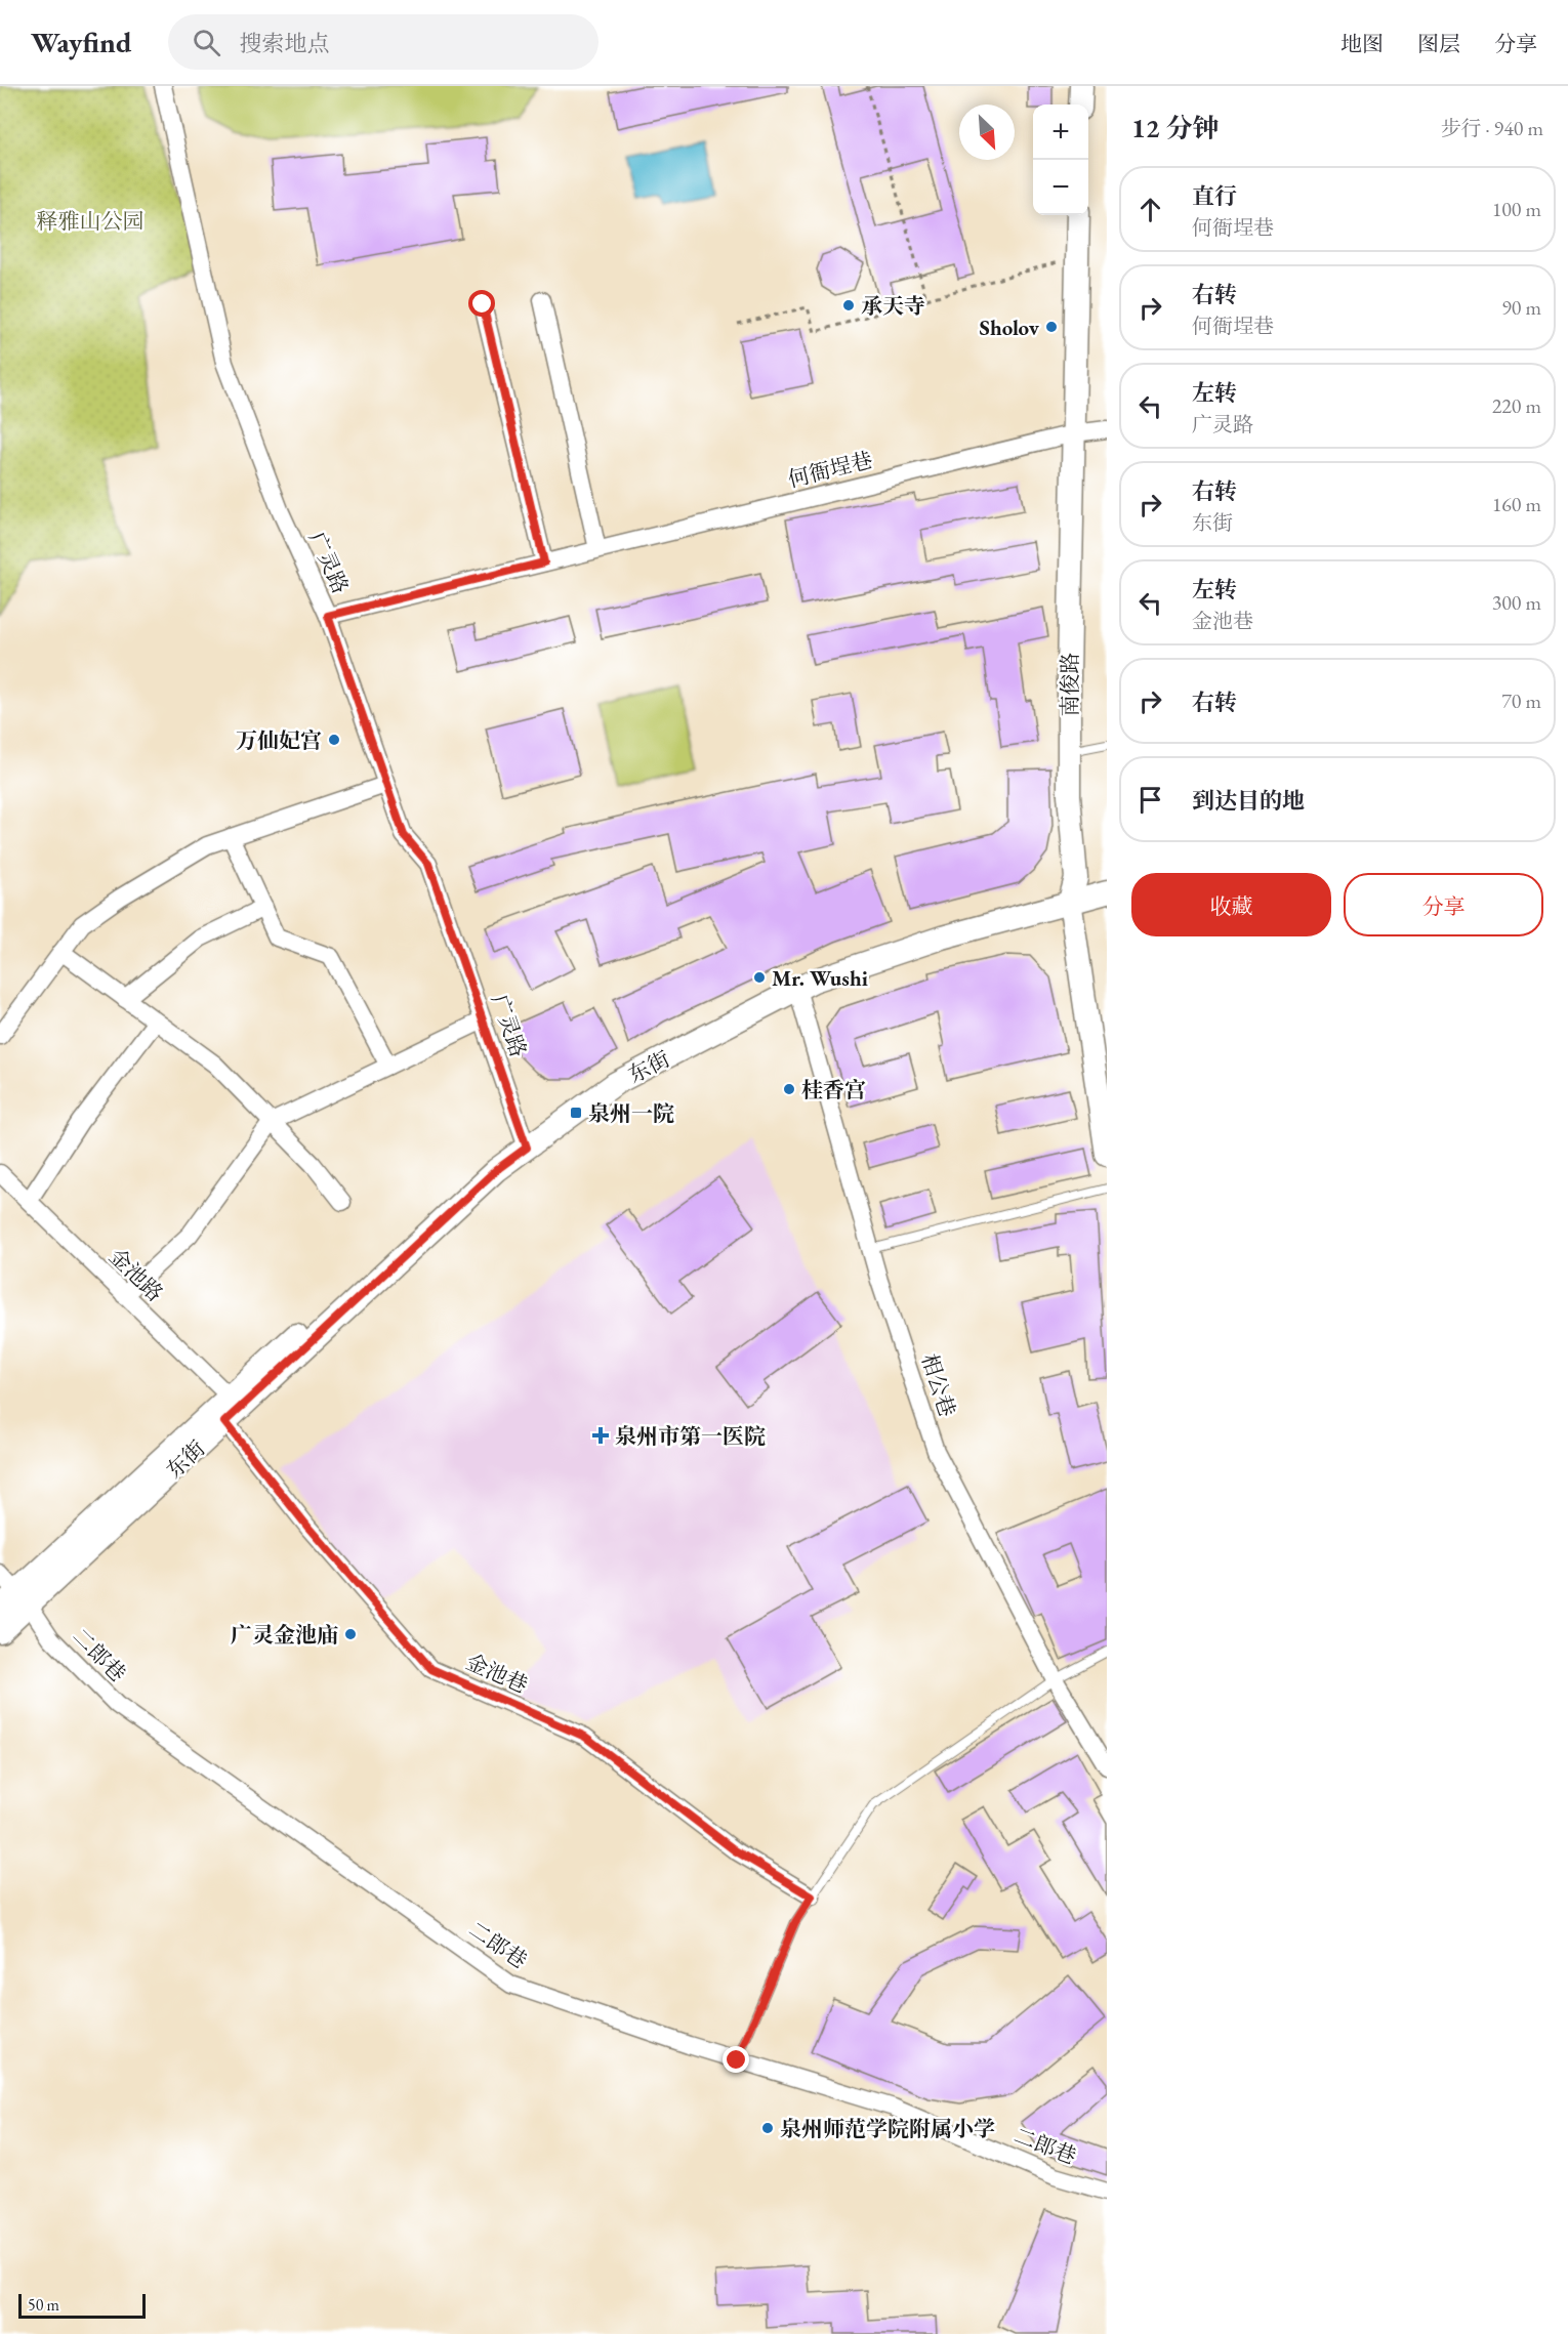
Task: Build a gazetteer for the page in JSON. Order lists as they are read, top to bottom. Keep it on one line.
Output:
{"streets":{"main road":["南俊路","东街"],"street":["何衙埕巷","广灵路","金池路","相公巷","二郎巷","金池巷"]},"crossings":[["何衙埕巷","广灵路"],["何衙埕巷","南俊路"],["广灵路","东街"],["南俊路","东街"],["东街","金池路"],["东街","相公巷"],["东街","二郎巷"],["东街","金池巷"],["金池路","金池巷"]],"parks":["释雅山公园"],"places":{"other":["承天寺","Sholov","万仙妃宫","Mr. Wushi","桂香宫","广灵金池庙","泉州师范学院附属小学"],"transit":["泉州一院"],"health":["泉州市第一医院"]},"scale_bar":"50 m","north":"bottom right","page":{"header":"Wayfind","search":"搜索地点","nav":["地图","图层","分享"],"heading":["12 分钟","步行 · 940 m"],"map_buttons":["+","−"],"list":[["直行","何衙埕巷","100 m"],["右转","何衙埕巷","90 m"],["左转","广灵路","220 m"],["右转","东街","160 m"],["左转","金池巷","300 m"],["右转","70 m"],"到达目的地"],"buttons":["收藏","分享"],"scale":"50 m"}}
